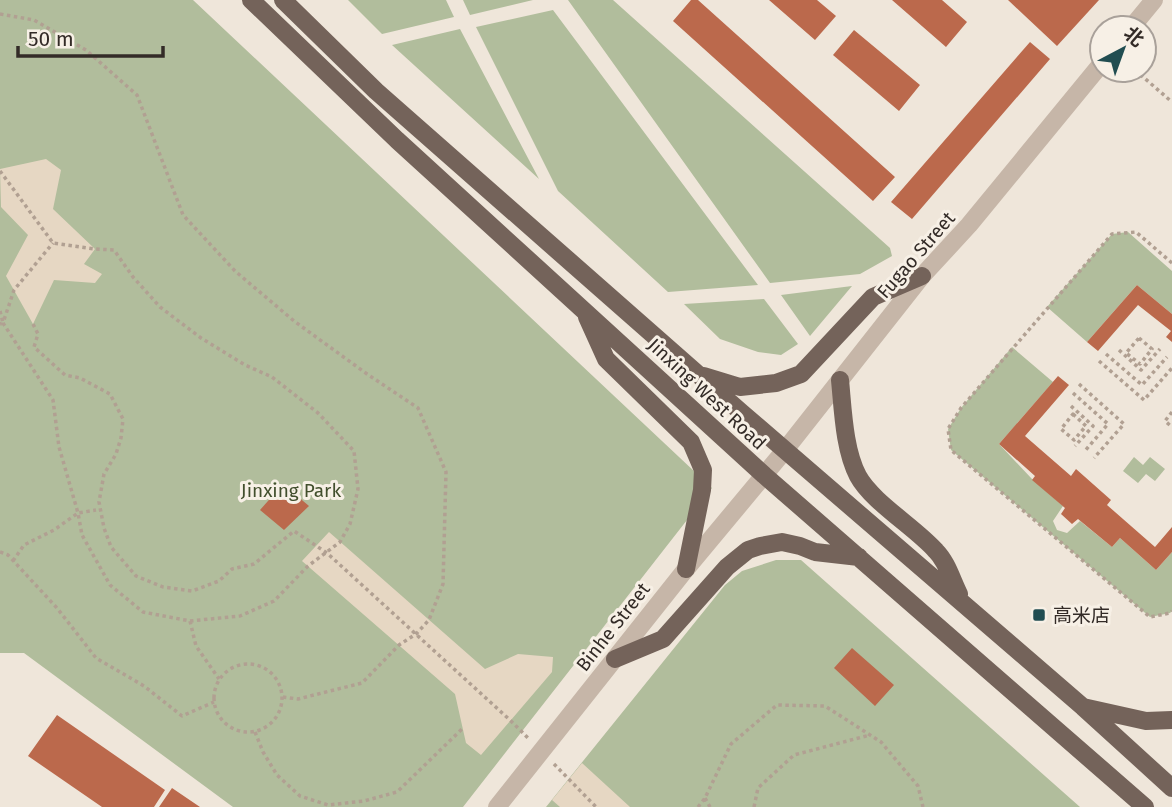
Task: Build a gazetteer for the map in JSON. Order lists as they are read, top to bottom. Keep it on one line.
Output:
{"streets":{"main road":["Jinxing West Road"],"street":["Fugao Street","Binhe Street"]},"crossings":[["Fugao Street","Jinxing West Road"],["Fugao Street","Binhe Street"],["Jinxing West Road","Binhe Street"]],"parks":["Jinxing Park"],"places":{"transit":["高米店"]},"scale_bar":"50 m","north":"top right"}
